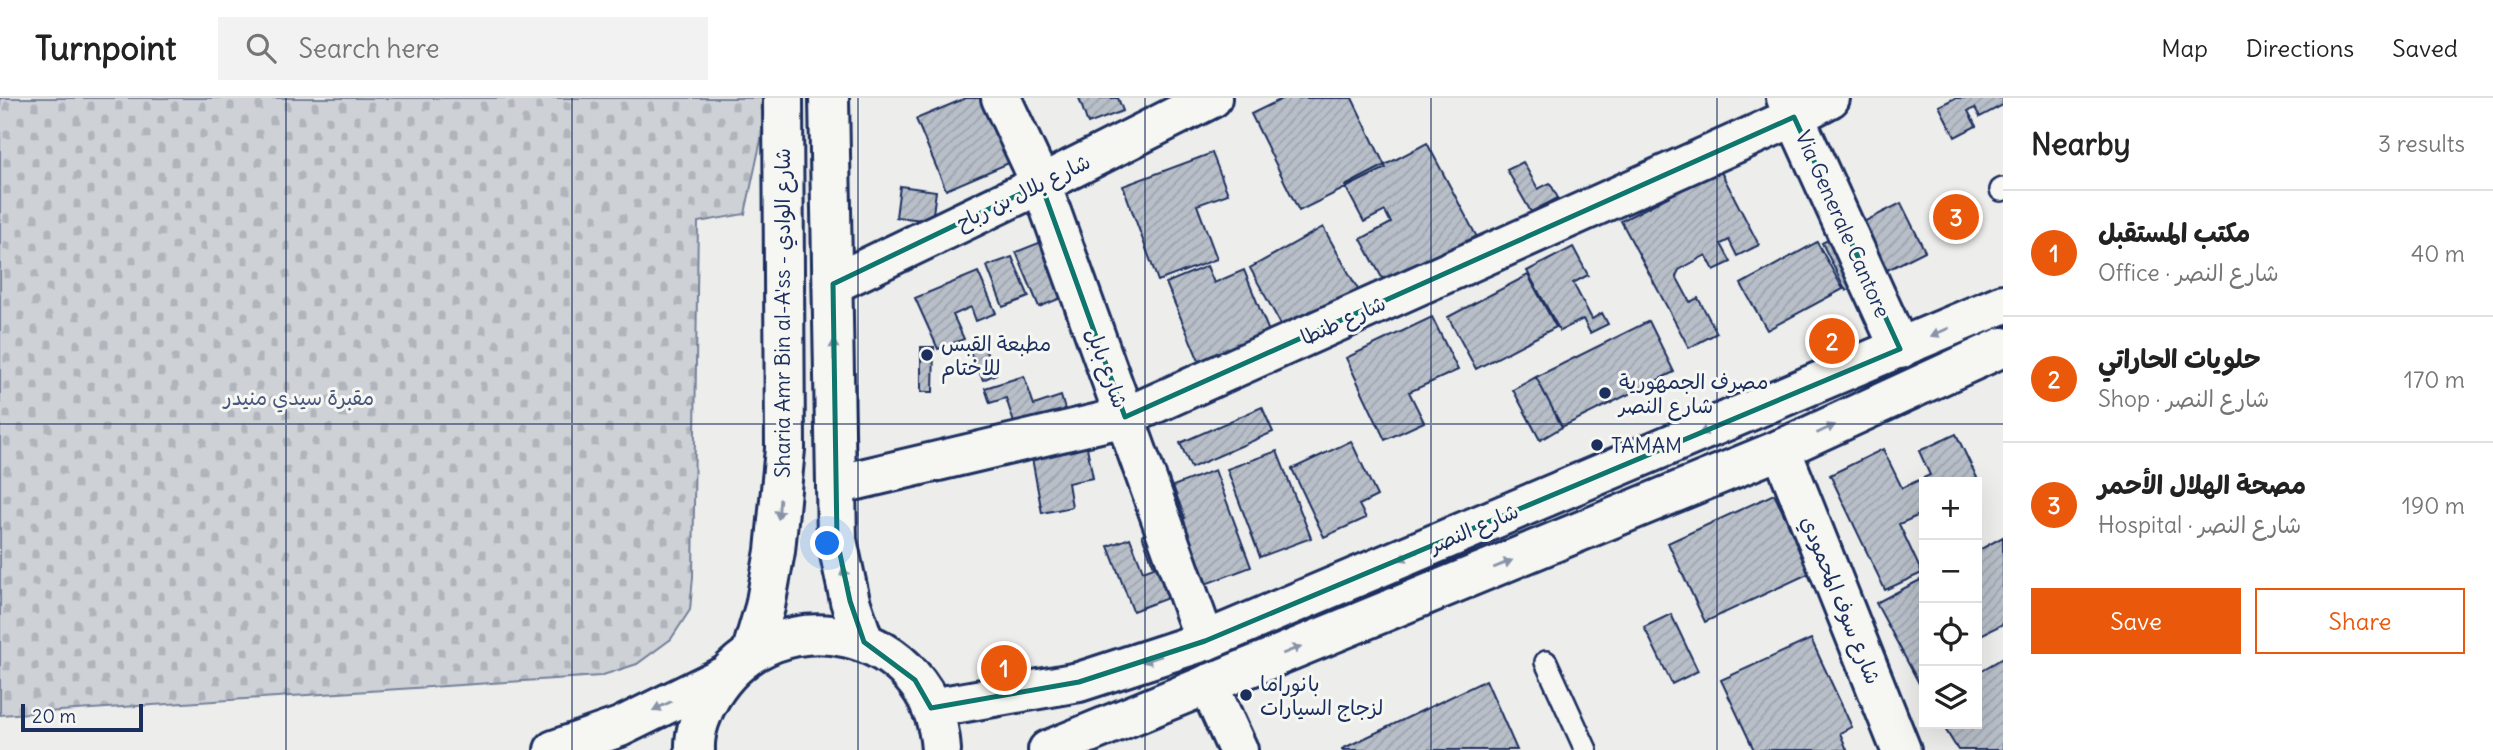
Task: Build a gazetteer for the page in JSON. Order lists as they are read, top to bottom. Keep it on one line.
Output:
{"streets":{"main road":["شارع بلال بن رباح","Via Generale Cantore","Sharia Amr Bin al-A'ss - شارع الوادي","شارع طنطا","شارع بابل","شارع النصر","شارع سوف المحمودي"]},"crossings":[["شارع بلال بن رباح","شارع بابل"],["Via Generale Cantore","شارع طنطا"],["Via Generale Cantore","شارع النصر"],["شارع طنطا","شارع بابل"],["شارع بابل","شارع النصر"],["شارع النصر","شارع سوف المحمودي"]],"parks":["مقبرة سيدي منيدر"],"places":["مطبعة القبس للاختام","مصرف الجمهورية شارع النصر","TAMAM","بانوراما لزجاج السيارات"],"scale_bar":"20 m","page":{"header":"Turnpoint","search":"Search here","nav":["Map","Directions","Saved"],"heading":["Nearby","3 results"],"list":[{"mark":"1","name":"مكتب المستقبل","note":"Office · شارع النصر","value":"40 m"},{"mark":"2","name":"حلويات الحاراتي","note":"Shop · شارع النصر","value":"170 m"},{"mark":"3","name":"مصحة الهلال الأحمر","note":"Hospital · شارع النصر","value":"190 m"}],"pins":["3","2","1"],"map_buttons":["+","−"],"buttons":["Save","Share"],"scale":"20 m"}}
